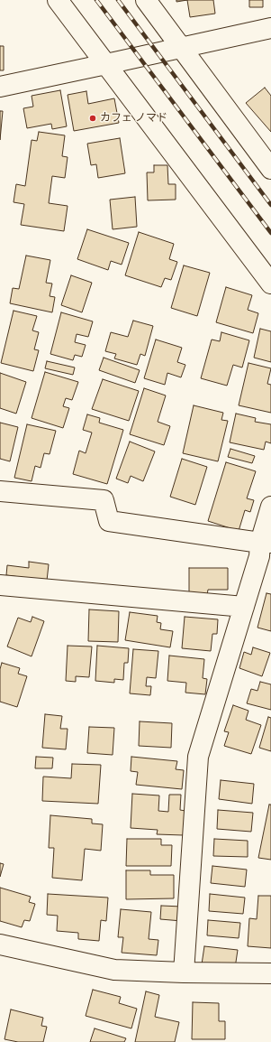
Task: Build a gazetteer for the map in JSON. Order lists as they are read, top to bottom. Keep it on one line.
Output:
{"places":["カフェ ノマド"]}
